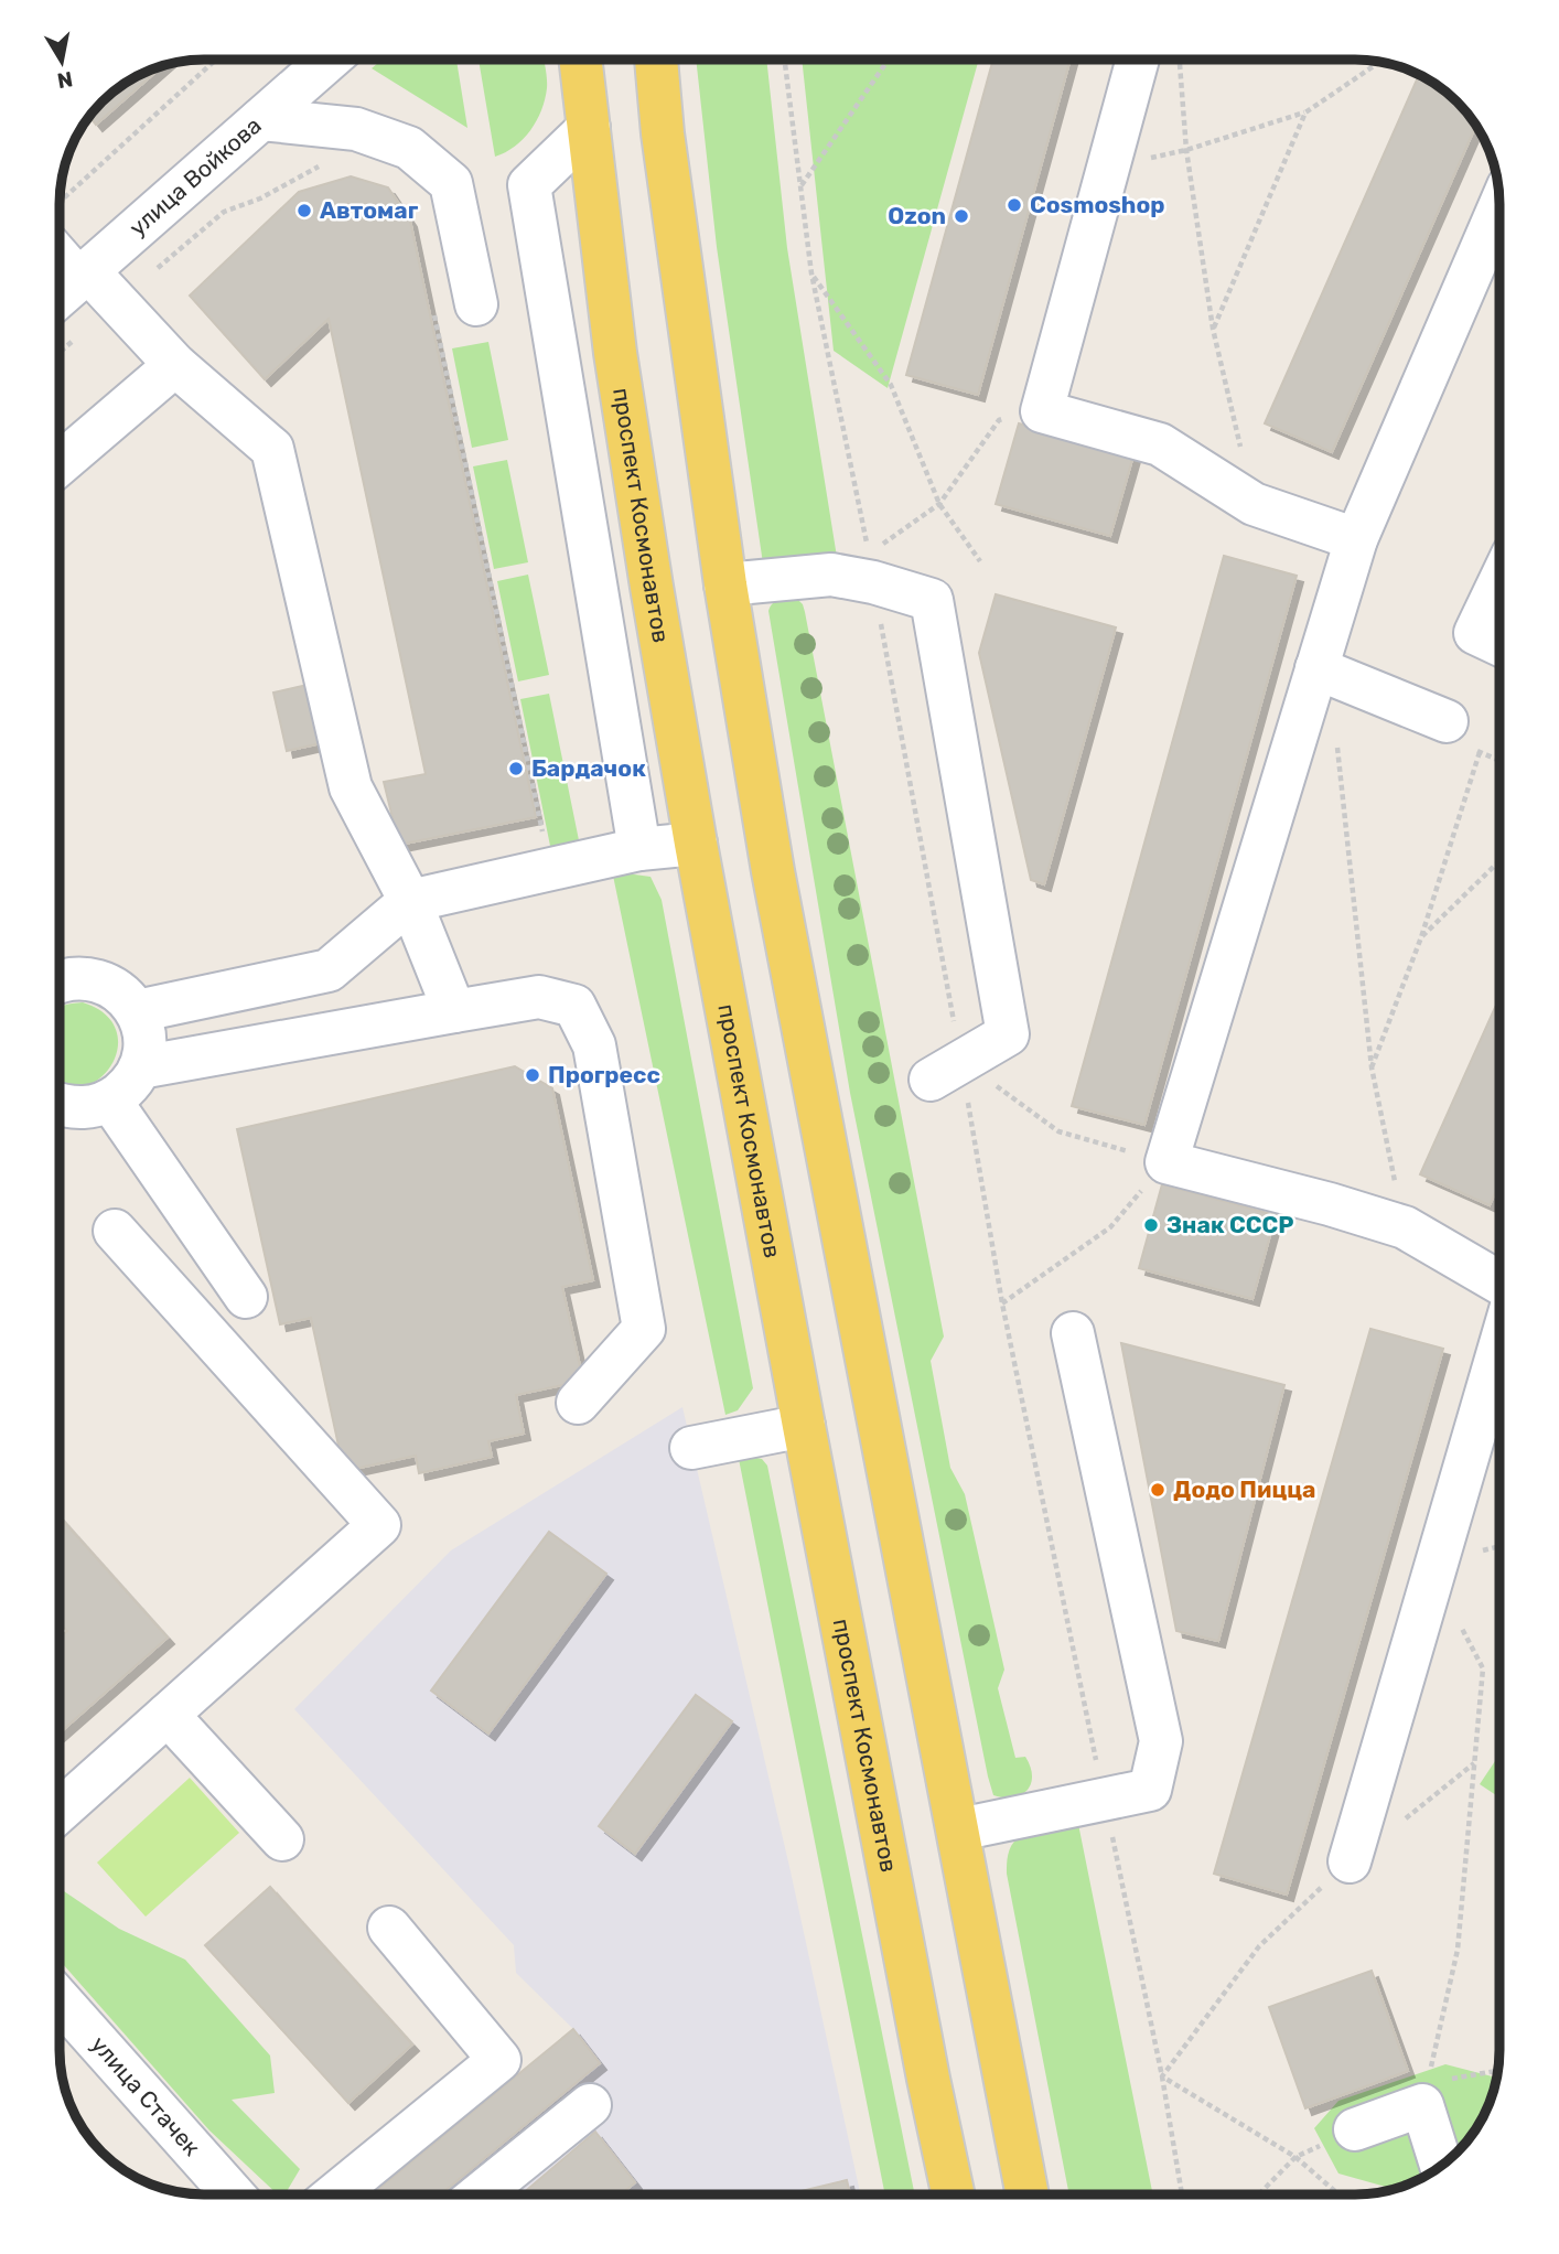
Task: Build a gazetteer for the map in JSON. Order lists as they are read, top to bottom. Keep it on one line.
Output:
{"streets":{"main road":["проспект Космонавтов"],"street":["улица Войкова","улица Стачек"]},"places":["Cosmoshop","Автомаг","Ozon","Бардачок","Прогресс","Знак СССР","Додо Пицца"],"north":"bottom"}
